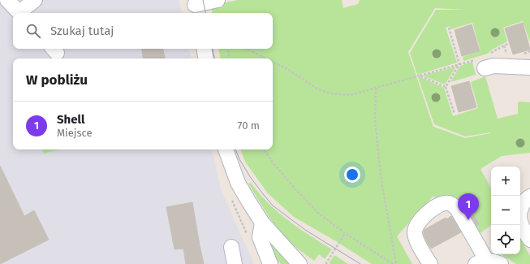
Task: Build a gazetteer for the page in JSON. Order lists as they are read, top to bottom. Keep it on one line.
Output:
{"page":{"search":"Szukaj tutaj","heading":"W pobliżu","list":[{"mark":"1","name":"Shell","note":"Miejsce","value":"70 m"}],"map_buttons":["+","−"],"pins":"1"}}
